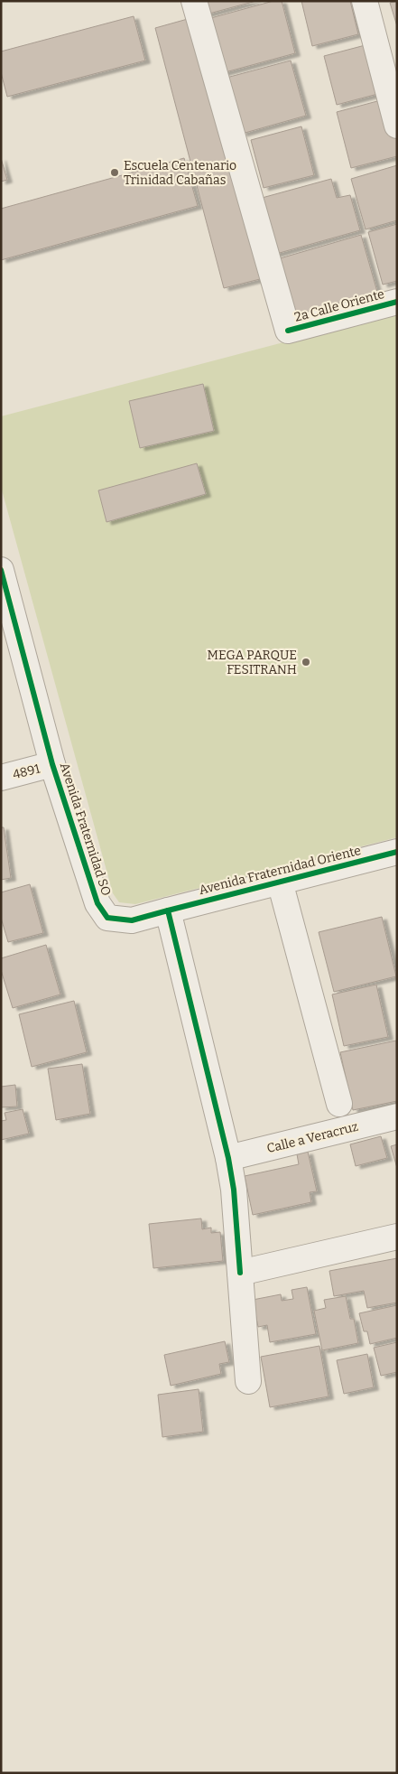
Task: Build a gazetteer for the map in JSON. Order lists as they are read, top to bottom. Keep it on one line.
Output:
{"streets":{"street":["2a Calle Oriente","4891","Avenida Fraternidad SO","Avenida Fraternidad Oriente","Calle a Veracruz"]},"crossings":[["4891","Avenida Fraternidad SO"],["Avenida Fraternidad SO","Avenida Fraternidad Oriente"]],"places":["Escuela Centenario Trinidad Cabañas","MEGA PARQUE FESITRANH"]}
